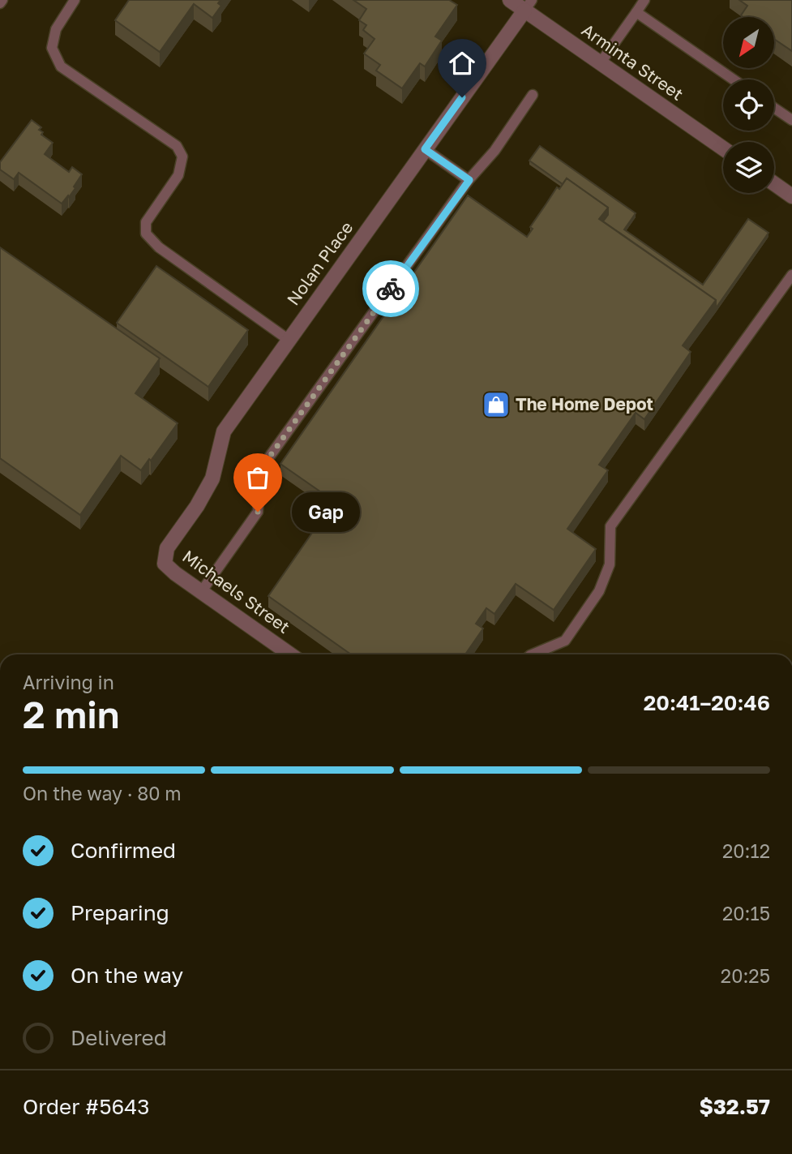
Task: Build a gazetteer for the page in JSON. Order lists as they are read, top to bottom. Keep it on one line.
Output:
{"streets":{"street":["Arminta Street","Nolan Place","Michaels Street"]},"crossings":[["Arminta Street","Nolan Place"],["Nolan Place","Michaels Street"]],"places":{"shop":["The Home Depot"],"other":["Gap"]},"north":"bottom left","page":{"bubble":"Gap","heading":["2 min","Arriving in","20:41–20:46"],"panel":["Order #5643","$32.57"],"bar":"On the way · 80 m","list":[["Confirmed","20:12"],["Preparing","20:15"],["On the way","20:25"],"Delivered"]}}
